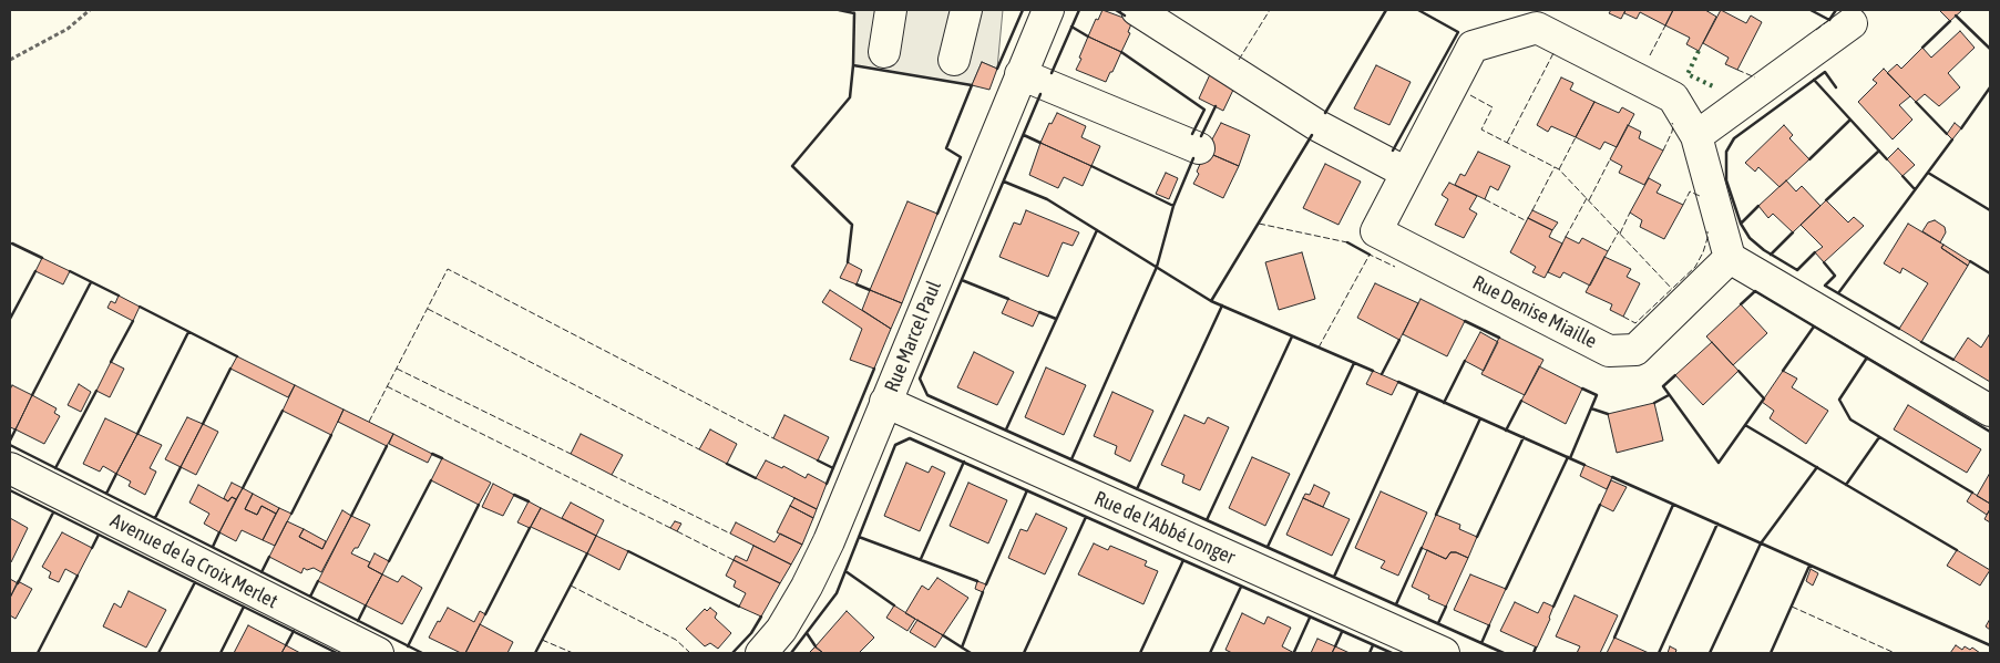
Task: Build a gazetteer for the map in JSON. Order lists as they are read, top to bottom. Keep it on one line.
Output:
{"streets":{"street":["Rue Denise Miaille","Rue Marcel Paul","Rue de l’Abbé Longer","Avenue de la Croix Merlet"]},"crossings":[["Rue Marcel Paul","Rue de l’Abbé Longer"]]}
